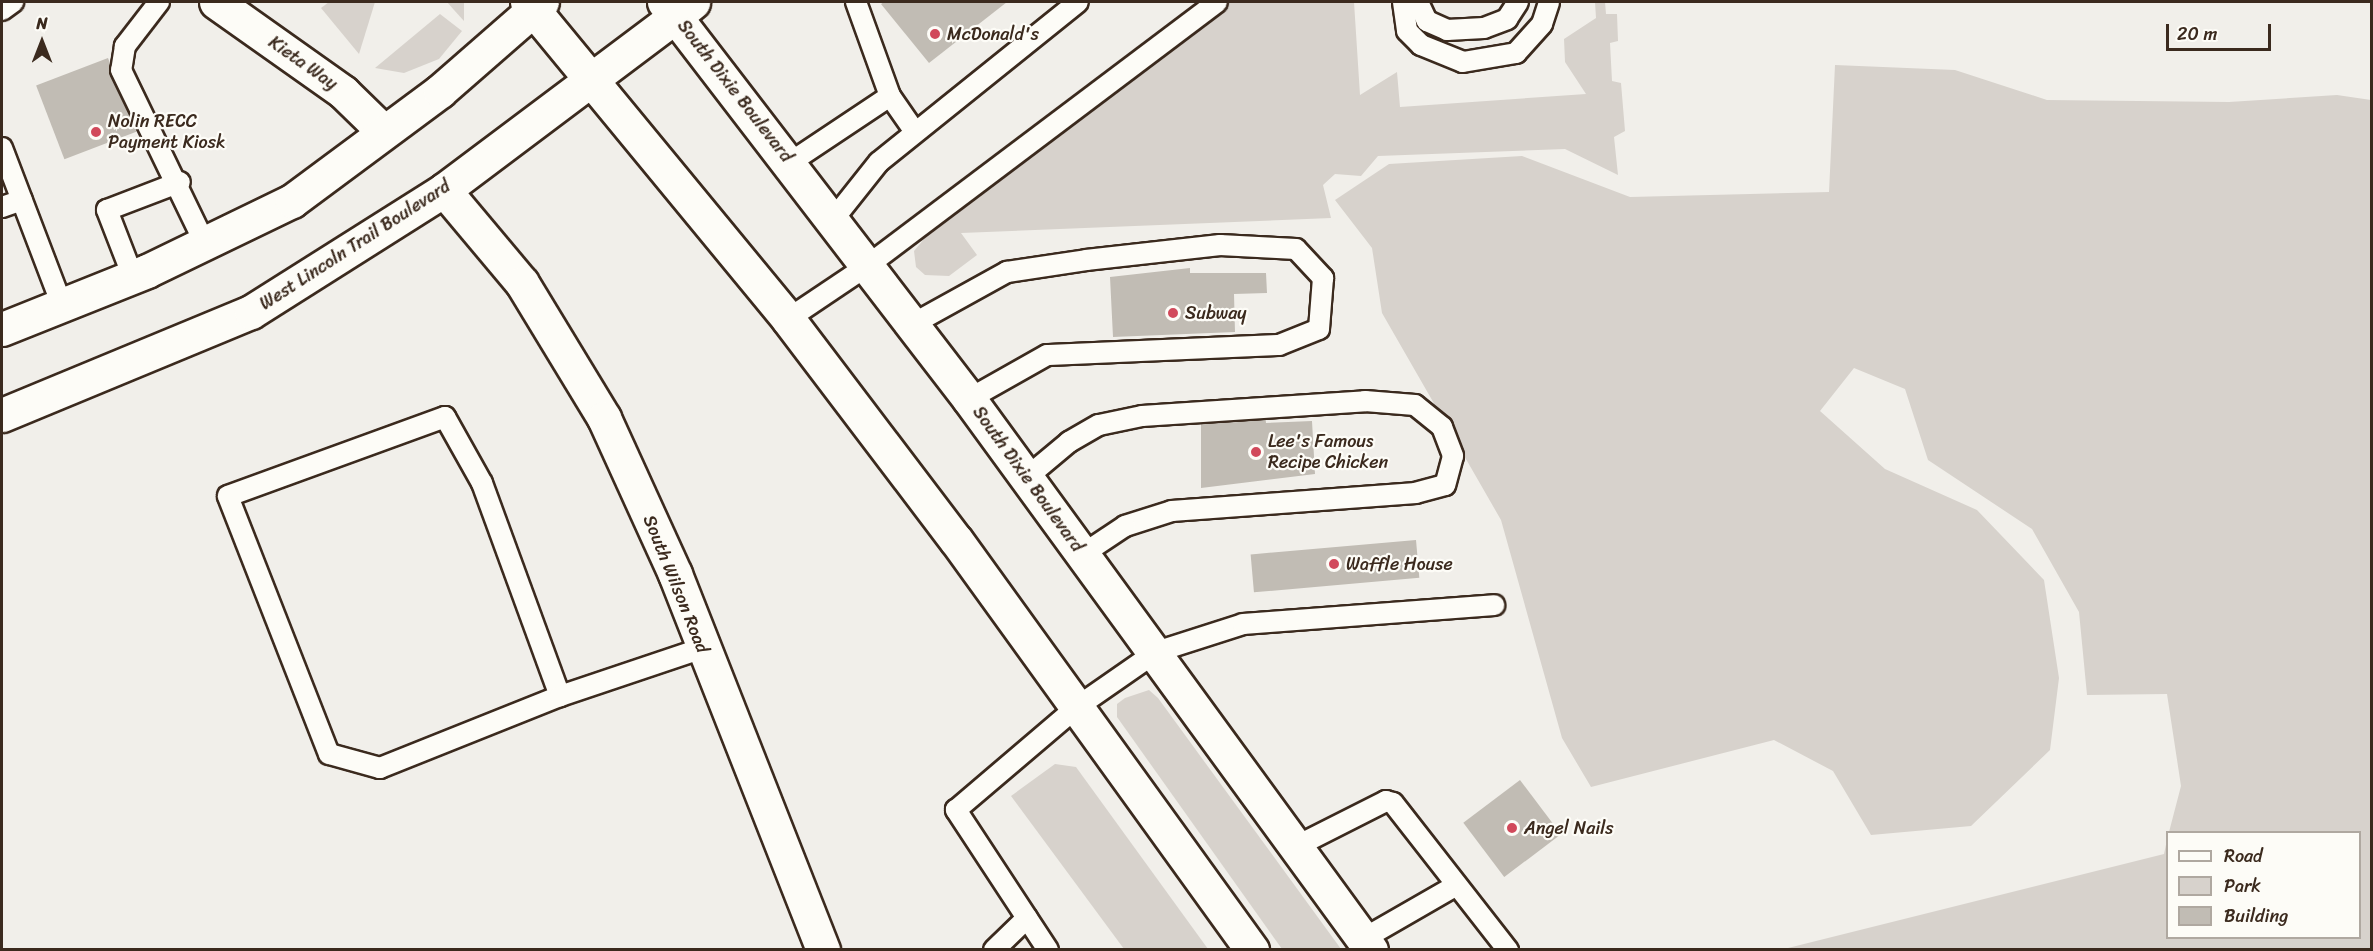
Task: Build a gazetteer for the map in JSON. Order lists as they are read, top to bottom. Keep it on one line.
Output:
{"streets":{"main road":["Kieta Way","South Dixie Boulevard","West Lincoln Trail Boulevard","South Wilson Road"]},"crossings":[["South Dixie Boulevard","West Lincoln Trail Boulevard"],["West Lincoln Trail Boulevard","South Wilson Road"]],"places":["McDonald's","Nolin RECC Payment Kiosk","Subway","Lee's Famous Recipe Chicken","Waffle House","Angel Nails"],"legend":["Road","Park","Building"],"scale_bar":"20 m","north":"top"}
